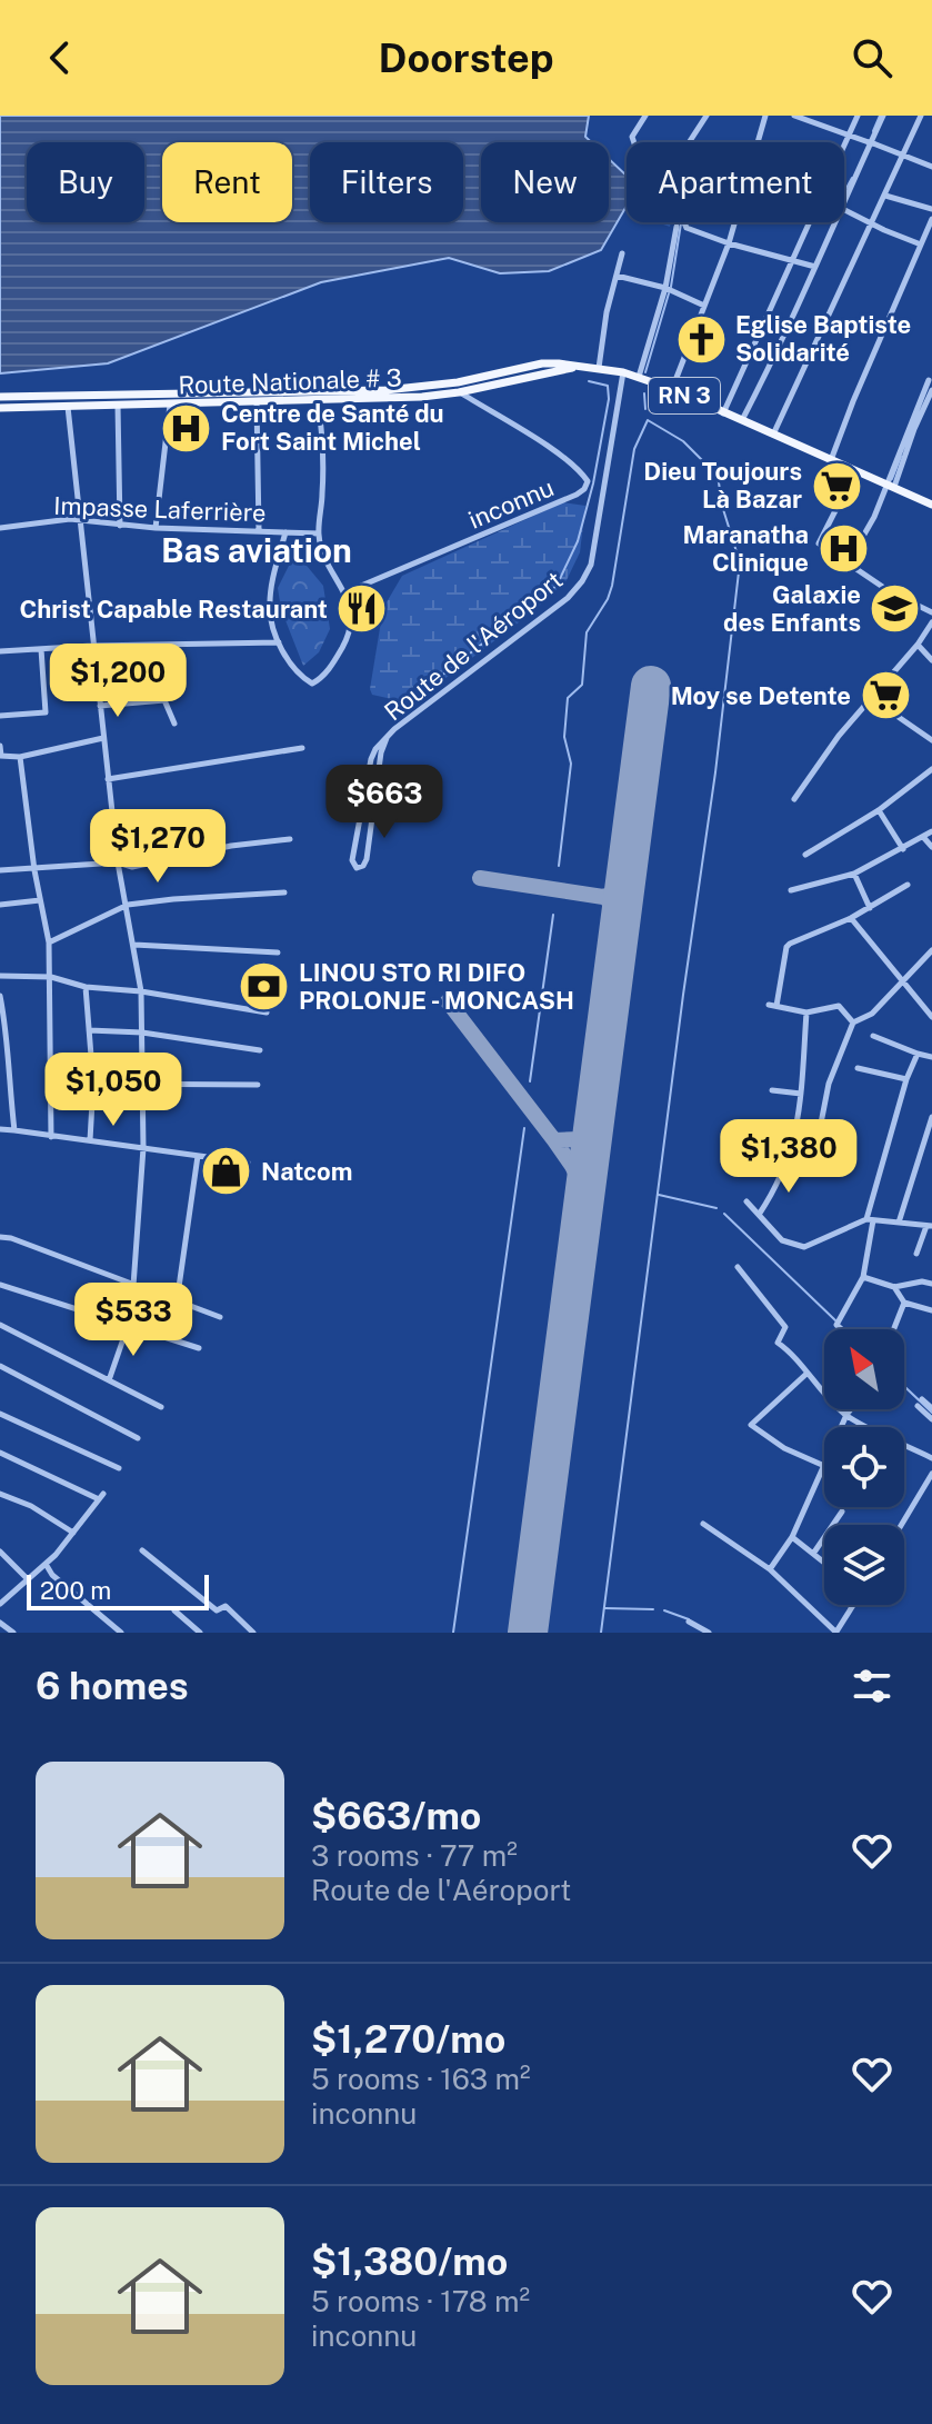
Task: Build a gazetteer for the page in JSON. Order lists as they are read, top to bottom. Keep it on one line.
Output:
{"streets":{"main road":["Route Nationale # 3","RN 3"],"street":["inconnu","Impasse Laferrière","Route de l'Aéroport"]},"crossings":[["Route Nationale # 3","inconnu"],["Route Nationale # 3","Route de l'Aéroport"]],"districts":["Bas aviation"],"places":{"church":["Eglise Baptiste Solidarité"],"hospital":["Centre de Santé du Fort Saint Michel","Maranatha Clinique"],"supermarket":["Dieu Toujours Là Bazar","Moy se Detente"],"restaurant":["Christ Capable Restaurant"],"school or university":["Galaxie des Enfants"],"bank":["LINOU STO RI DIFO PROLONJE - MONCASH"],"shop":["Natcom"]},"scale_bar":"200 m","north":"top left","page":{"header":"Doorstep","chip":["Buy","Rent","Filters","New","Apartment"],"price":["$1,200","$663","$1,270","$1,050","$1,380","$533"],"scale":"200 m","heading":"6 homes","list":[{"name":"$663/mo","note":"3 rooms · 77 m² · Route de l'Aéroport"},{"name":"$1,270/mo","note":"5 rooms · 163 m² · inconnu"},{"name":"$1,380/mo","note":"5 rooms · 178 m² · inconnu"}]}}
